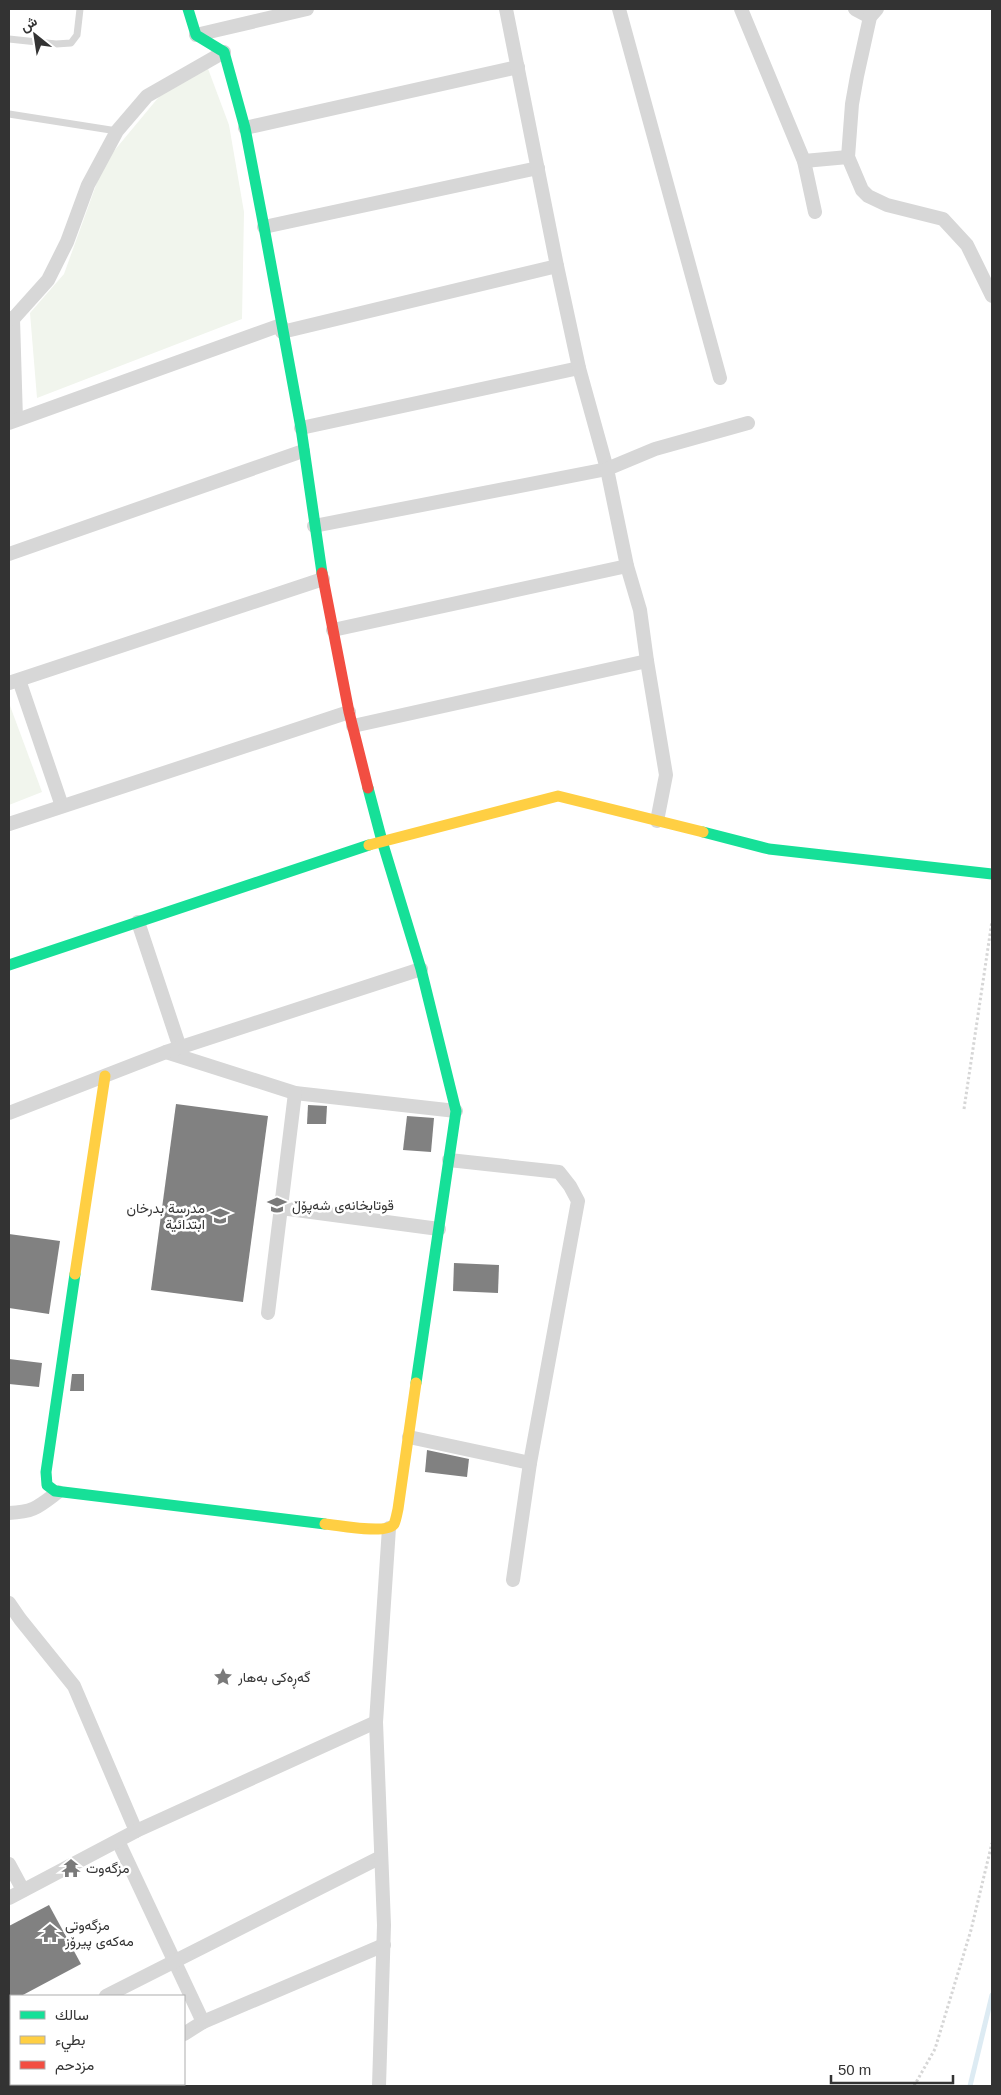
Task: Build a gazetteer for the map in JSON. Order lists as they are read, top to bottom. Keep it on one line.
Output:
{"places":{"school or university":["قوتابخانەی شەپۆڵ","مدرسة بدرخان ابتدائية"],"place":["گەڕەکی بەهار"],"temple":["مزگەوت","مزگەوتی مەکەی پیرۆز"]},"legend":["سالك","بطيء","مزدحم"],"scale_bar":"50 m","north":"top left"}
